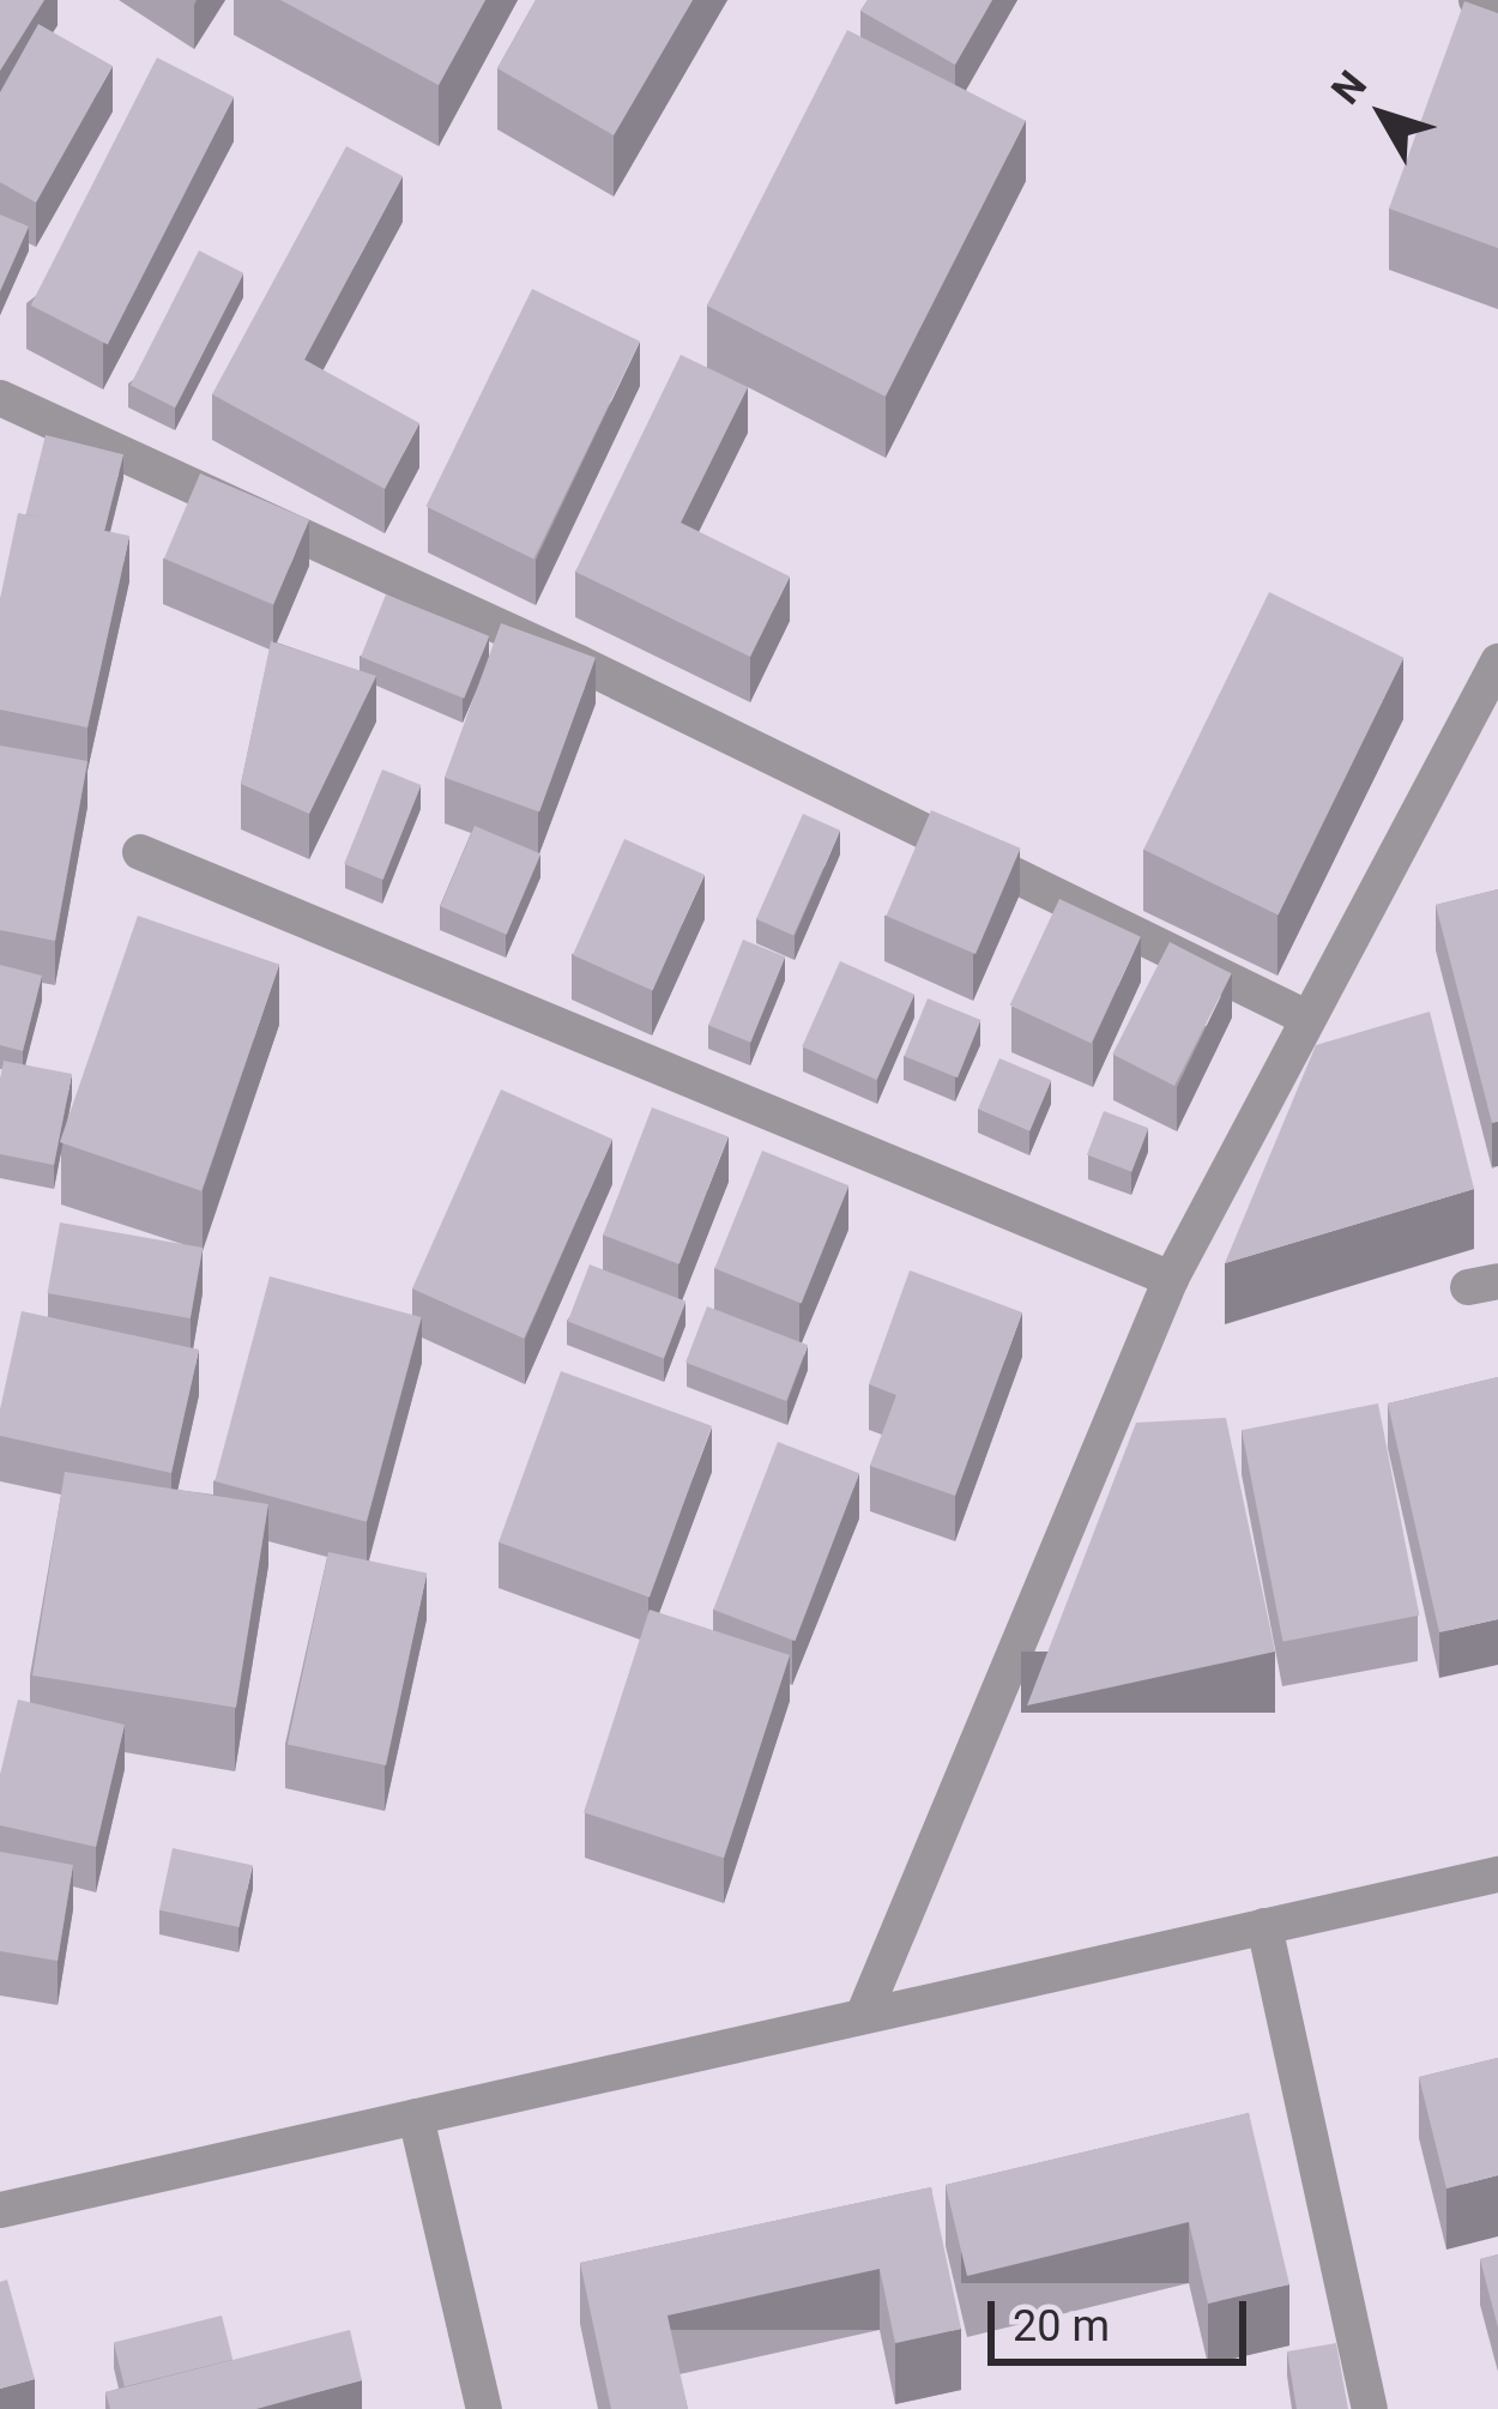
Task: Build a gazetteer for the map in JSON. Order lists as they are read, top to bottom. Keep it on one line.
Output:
{"scale_bar":"20 m","north":"top left"}
